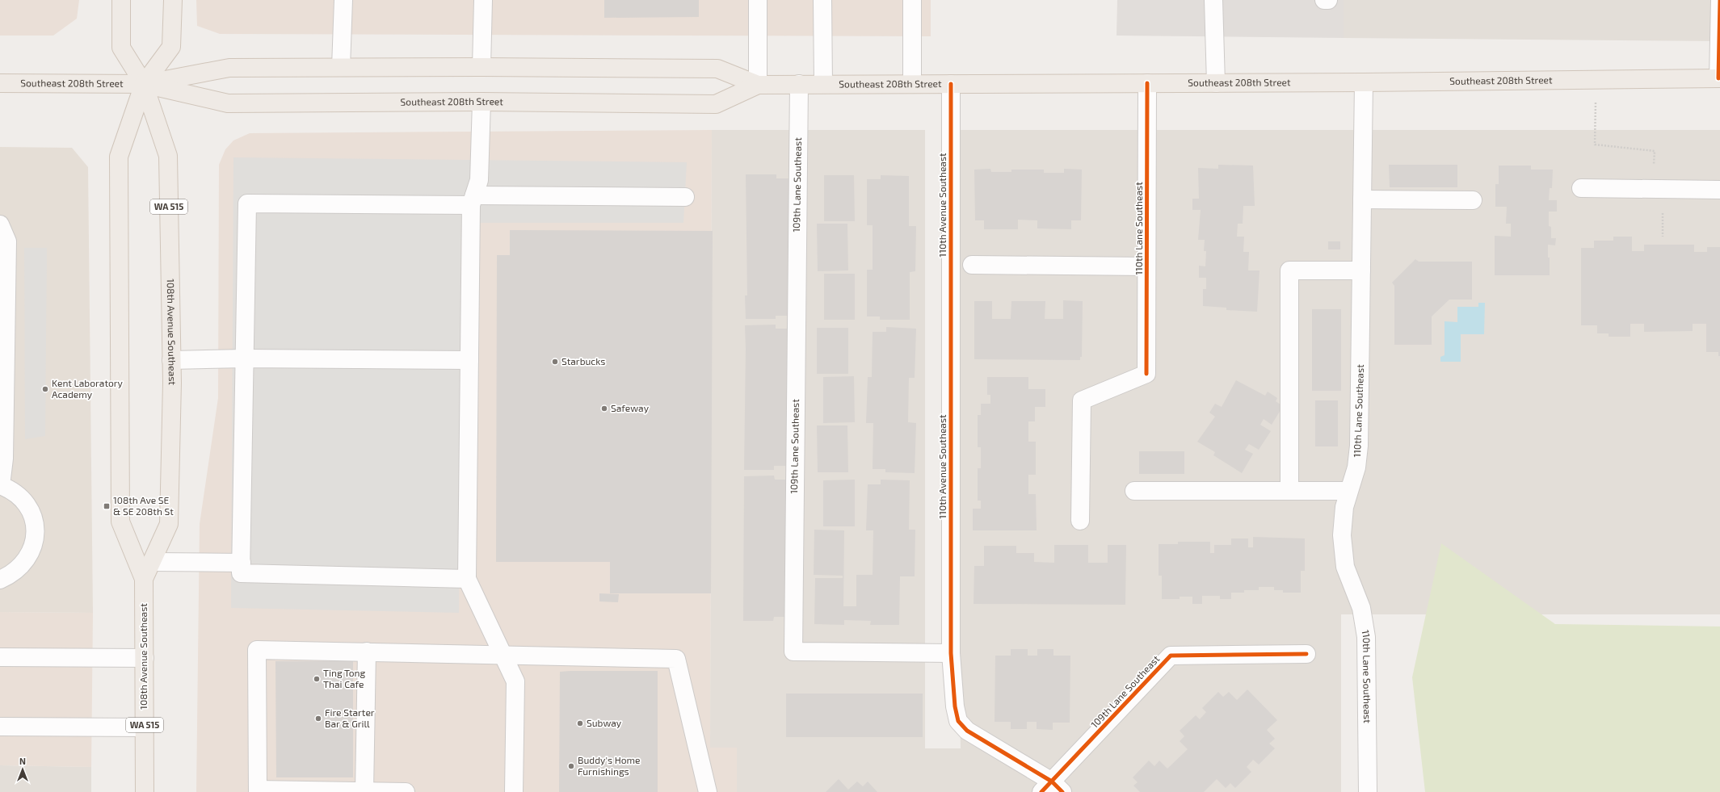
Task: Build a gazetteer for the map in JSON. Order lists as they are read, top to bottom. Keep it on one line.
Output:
{"streets":{"main road":["Southeast 208th Street","WA 515","108th Avenue Southeast"],"street":["109th Lane Southeast","110th Avenue Southeast","110th Lane Southeast"]},"crossings":[["Southeast 208th Street","109th Lane Southeast"],["Southeast 208th Street","110th Avenue Southeast"],["Southeast 208th Street","110th Lane Southeast"],["Southeast 208th Street","108th Avenue Southeast"],["109th Lane Southeast","110th Avenue Southeast"]],"places":{"other":["Starbucks","Kent Laboratory Academy","Safeway","Ting Tong Thai Cafe","Fire Starter Bar & Grill","Subway","Buddy's Home Furnishings"],"transit":["108th Ave SE & SE 208th St"]},"north":"top"}
